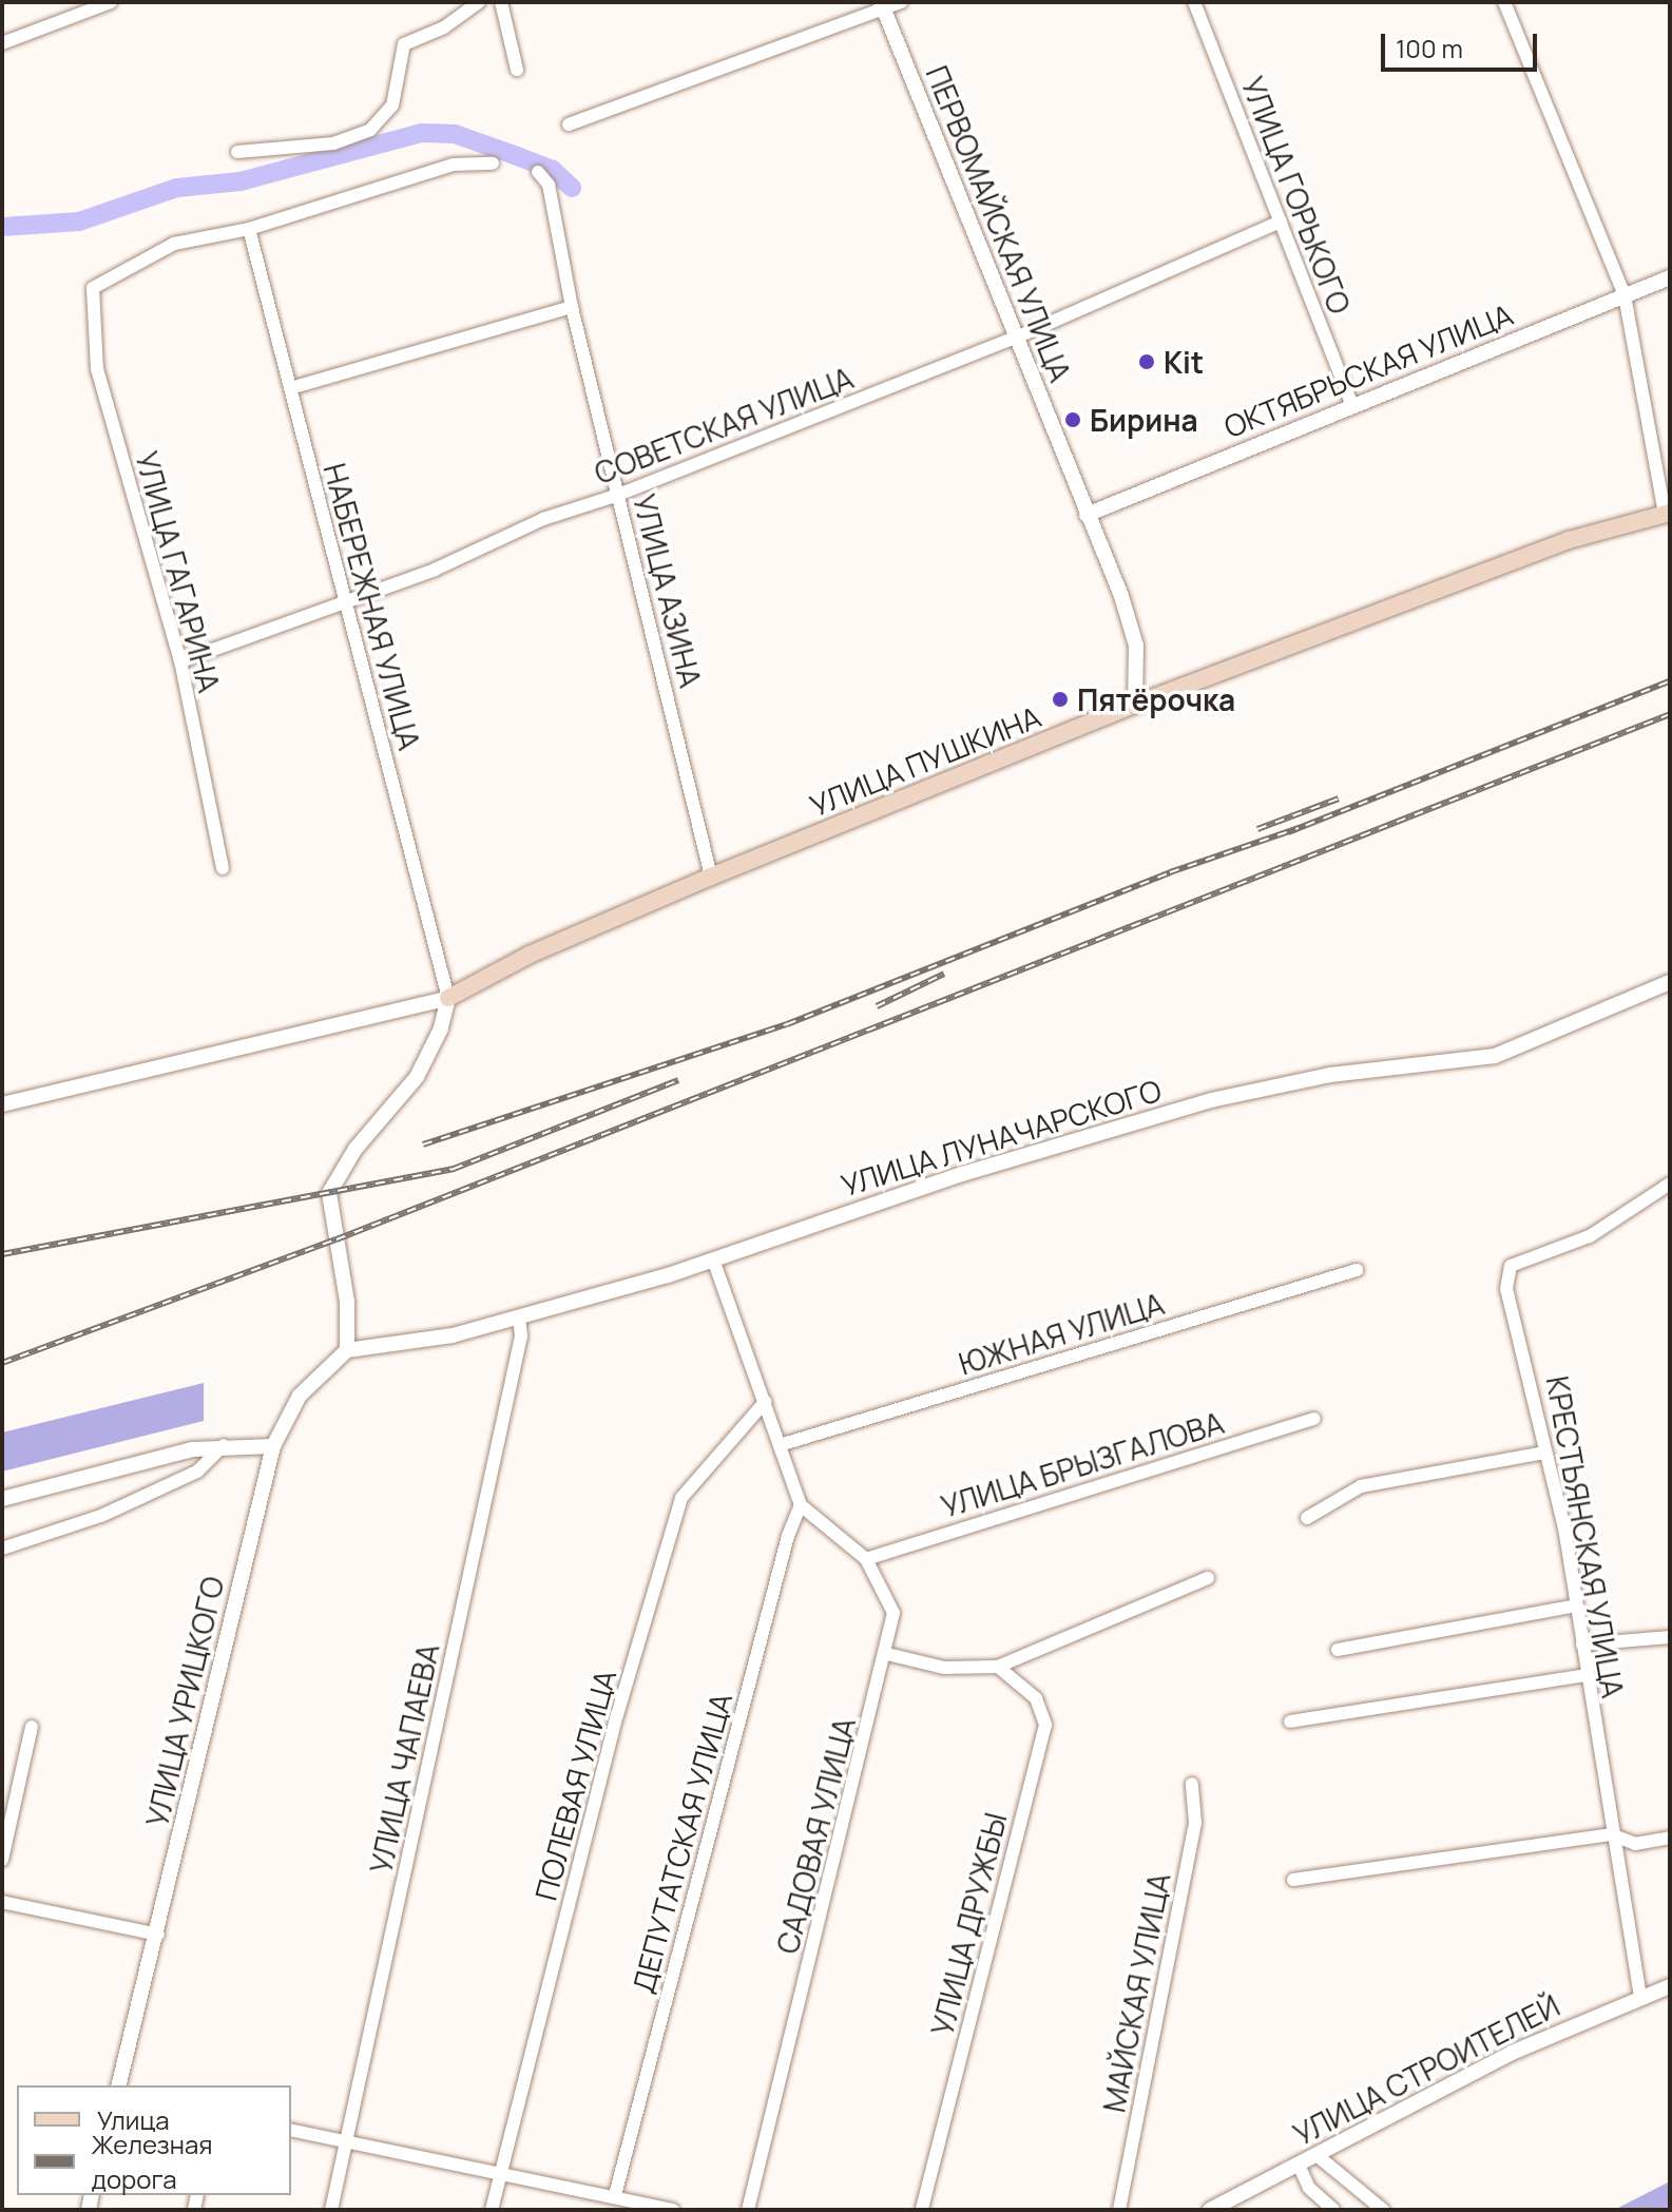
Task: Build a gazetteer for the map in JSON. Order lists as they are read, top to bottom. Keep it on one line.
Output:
{"streets":{"main road":["УЛИЦА ПУШКИНА"],"street":["УЛИЦА ГОРЬКОГО","ПЕРВОМАЙСКАЯ УЛИЦА","ОКТЯБРЬСКАЯ УЛИЦА","СОВЕТСКАЯ УЛИЦА","УЛИЦА ГАГАРИНА","УЛИЦА АЗИНА","НАБЕРЕЖНАЯ УЛИЦА","УЛИЦА ЛУНАЧАРСКОГО","ЮЖНАЯ УЛИЦА","УЛИЦА БРЫЗГАЛОВА","КРЕСТЬЯНСКАЯ УЛИЦА","УЛИЦА УРИЦКОГО","УЛИЦА ЧАПАЕВА","ПОЛЕВАЯ УЛИЦА","САДОВАЯ УЛИЦА","ДЕПУТАТСКАЯ УЛИЦА","УЛИЦА ДРУЖБЫ","МАЙСКАЯ УЛИЦА","УЛИЦА СТРОИТЕЛЕЙ"]},"crossings":[["УЛИЦА ГОРЬКОГО","ОКТЯБРЬСКАЯ УЛИЦА"],["УЛИЦА ГОРЬКОГО","СОВЕТСКАЯ УЛИЦА"],["ПЕРВОМАЙСКАЯ УЛИЦА","ОКТЯБРЬСКАЯ УЛИЦА"],["ПЕРВОМАЙСКАЯ УЛИЦА","СОВЕТСКАЯ УЛИЦА"],["ПЕРВОМАЙСКАЯ УЛИЦА","УЛИЦА ПУШКИНА"],["СОВЕТСКАЯ УЛИЦА","УЛИЦА ГАГАРИНА"],["СОВЕТСКАЯ УЛИЦА","УЛИЦА АЗИНА"],["СОВЕТСКАЯ УЛИЦА","НАБЕРЕЖНАЯ УЛИЦА"],["УЛИЦА ГАГАРИНА","НАБЕРЕЖНАЯ УЛИЦА"],["УЛИЦА АЗИНА","УЛИЦА ПУШКИНА"],["НАБЕРЕЖНАЯ УЛИЦА","УЛИЦА ПУШКИНА"],["УЛИЦА ЛУНАЧАРСКОГО","УЛИЦА УРИЦКОГО"],["УЛИЦА ЛУНАЧАРСКОГО","УЛИЦА ЧАПАЕВА"],["УЛИЦА БРЫЗГАЛОВА","САДОВАЯ УЛИЦА"],["КРЕСТЬЯНСКАЯ УЛИЦА","УЛИЦА СТРОИТЕЛЕЙ"],["САДОВАЯ УЛИЦА","ДЕПУТАТСКАЯ УЛИЦА"]],"places":["Kit","Бирина","Пятёрочка"],"legend":["Улица","Железная дорога"],"scale_bar":"100 m"}
